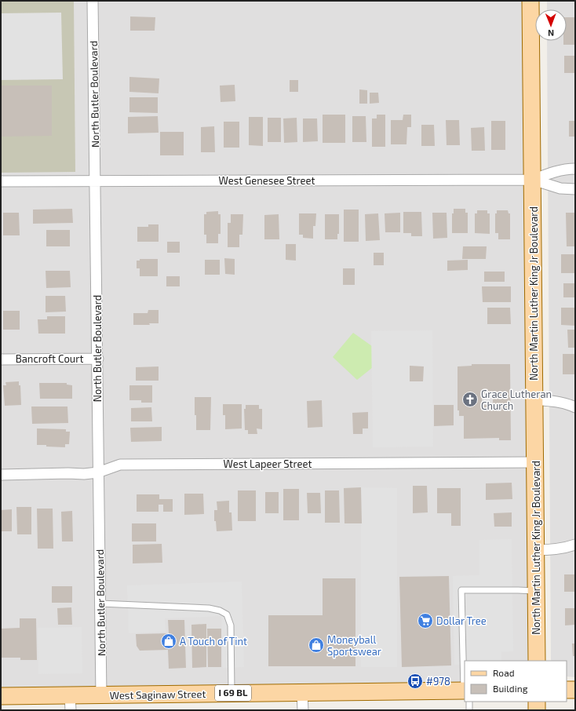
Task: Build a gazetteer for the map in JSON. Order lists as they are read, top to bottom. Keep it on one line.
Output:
{"streets":{"main road":["North Martin Luther King Jr Boulevard","I 69 BL","West Saginaw Street"],"street":["North Butler Boulevard","West Genesee Street","Bancroft Court","West Lapeer Street"]},"crossings":[["North Butler Boulevard","West Genesee Street"],["North Butler Boulevard","Bancroft Court"],["North Butler Boulevard","West Lapeer Street"],["North Butler Boulevard","West Saginaw Street"],["West Genesee Street","North Martin Luther King Jr Boulevard"],["North Martin Luther King Jr Boulevard","West Lapeer Street"]],"places":{"church":["Grace Lutheran Church"],"supermarket":["Dollar Tree"],"shop":["A Touch of Tint","Moneyball Sportswear"],"bus stop":["#978"]},"legend":["Road","Building"],"north":"bottom"}
